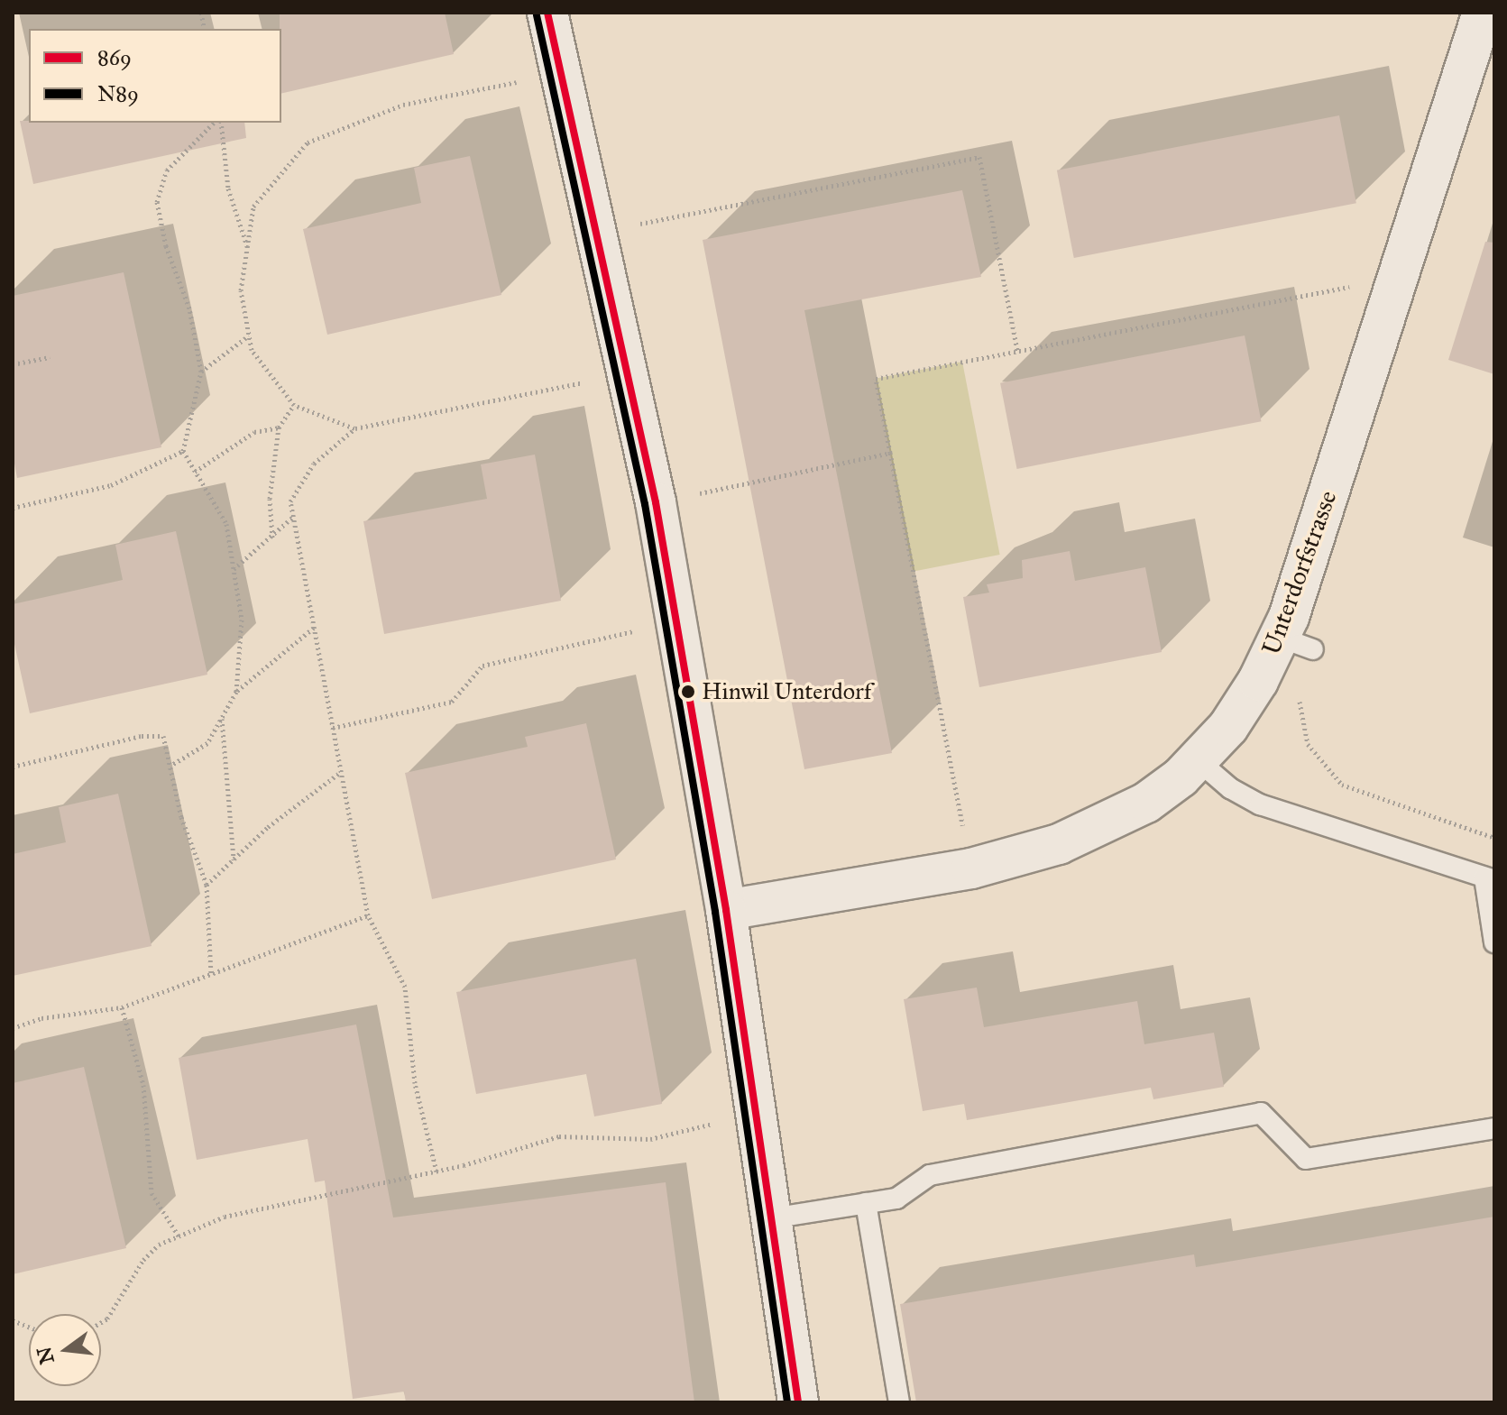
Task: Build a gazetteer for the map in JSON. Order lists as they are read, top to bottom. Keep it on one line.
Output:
{"streets":{"street":["Unterdorfstrasse"]},"places":["Hinwil Unterdorf"],"lines":["transit line 869","transit line N89"],"legend":["869","N89"],"north":"left"}
